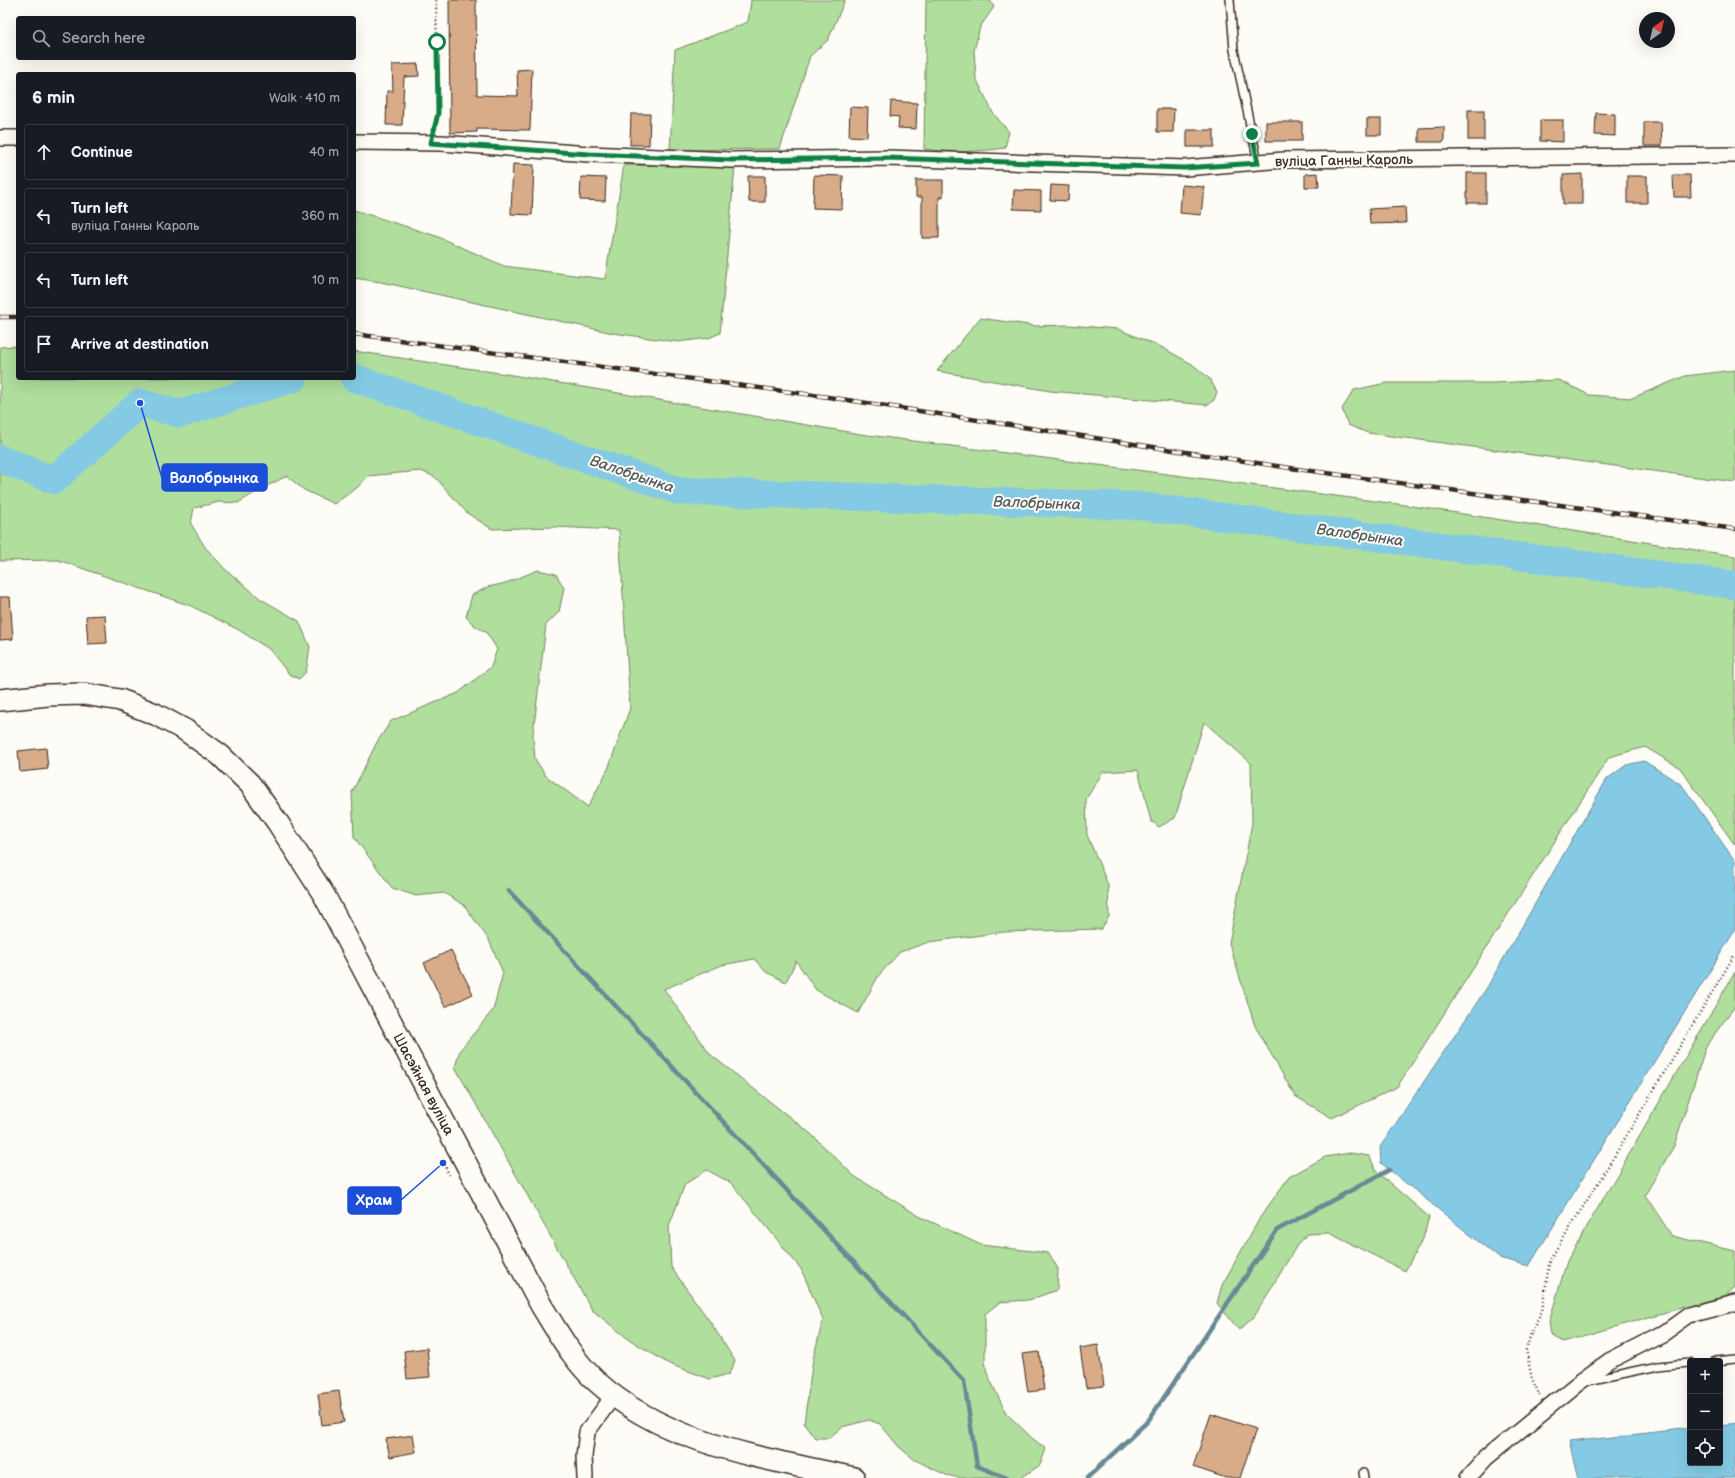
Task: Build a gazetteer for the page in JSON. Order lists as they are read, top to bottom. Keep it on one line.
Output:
{"streets":{"main road":["Шасэйная вуліца"],"street":["вуліца Ганны Кароль"]},"water":["Валобрынка"],"places":["Валобрынка","Храм"],"north":"top right","page":{"search":"Search here","heading":["6 min","Walk · 410 m"],"list":[["Continue","40 m"],["Turn left","вуліца Ганны Кароль","360 m"],["Turn left","10 m"],"Arrive at destination"],"map_buttons":["+","−"]}}
